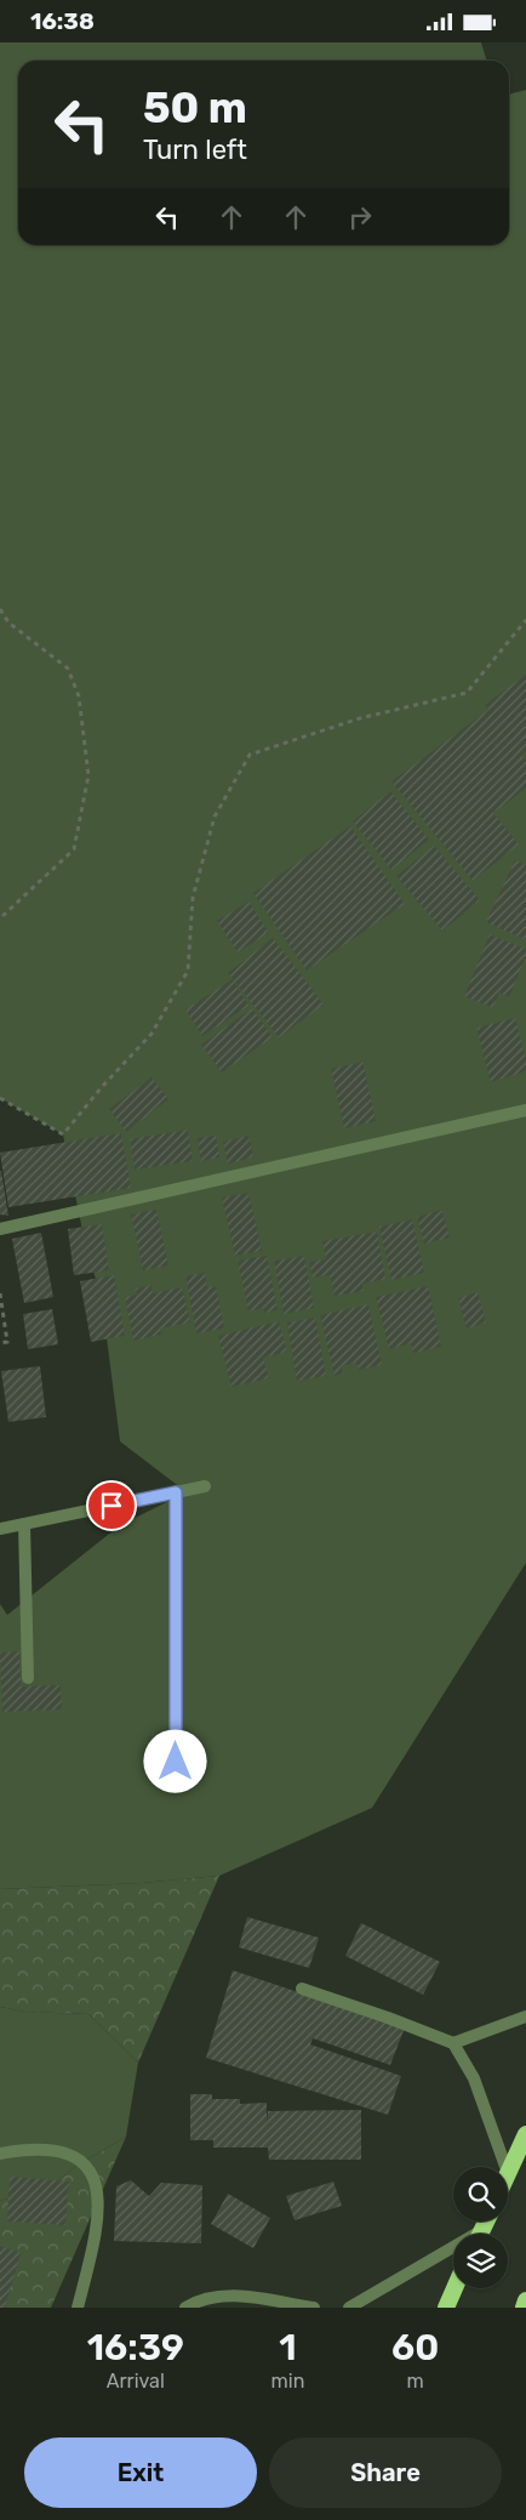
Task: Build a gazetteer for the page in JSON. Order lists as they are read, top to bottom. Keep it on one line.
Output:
{"page":{"status":"16:38","turn":["50 m","Turn left"],"eta":["16:39","Arrival","1","min","60","m"],"buttons":["Exit","Share"]}}
